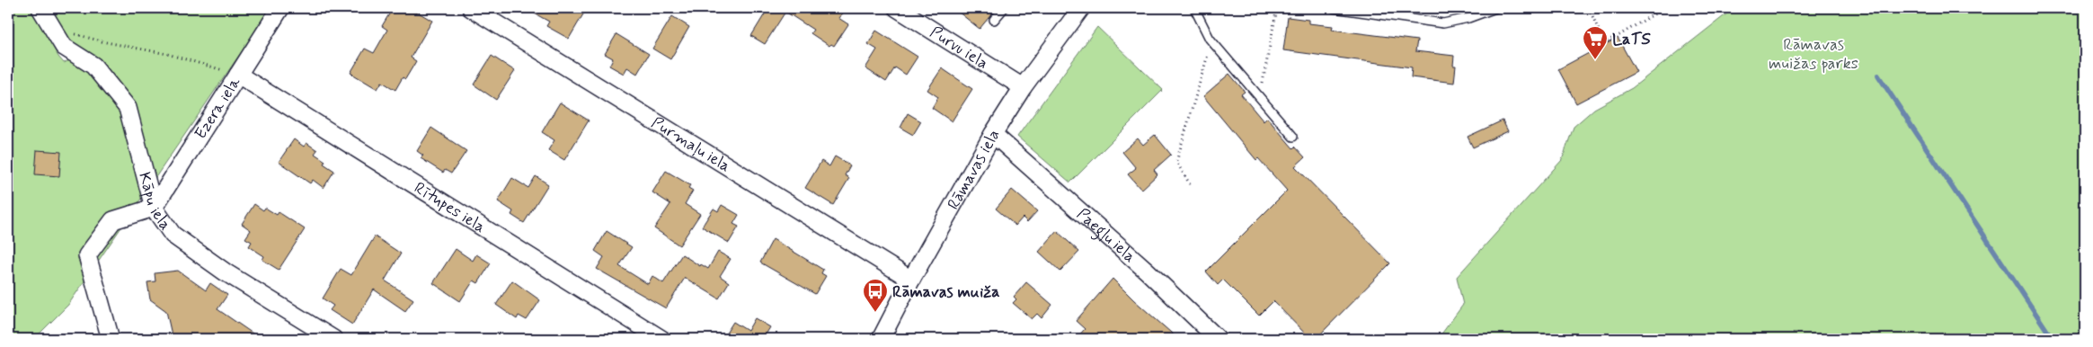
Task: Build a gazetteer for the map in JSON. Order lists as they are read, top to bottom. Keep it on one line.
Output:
{"streets":{"street":["Purvu iela","Ezera iela","Purmaļu iela","Rāmavas iela","Kāpu iela","Rītupes iela","Paegļu iela"]},"crossings":[["Purvu iela","Rāmavas iela"],["Ezera iela","Kāpu iela"],["Ezera iela","Rītupes iela"],["Purmaļu iela","Rāmavas iela"],["Rāmavas iela","Paegļu iela"]],"parks":["Rāmavas muižas parks"],"places":{"supermarket":["LaTS"],"bus stop":["Rāmavas muiža"]}}
